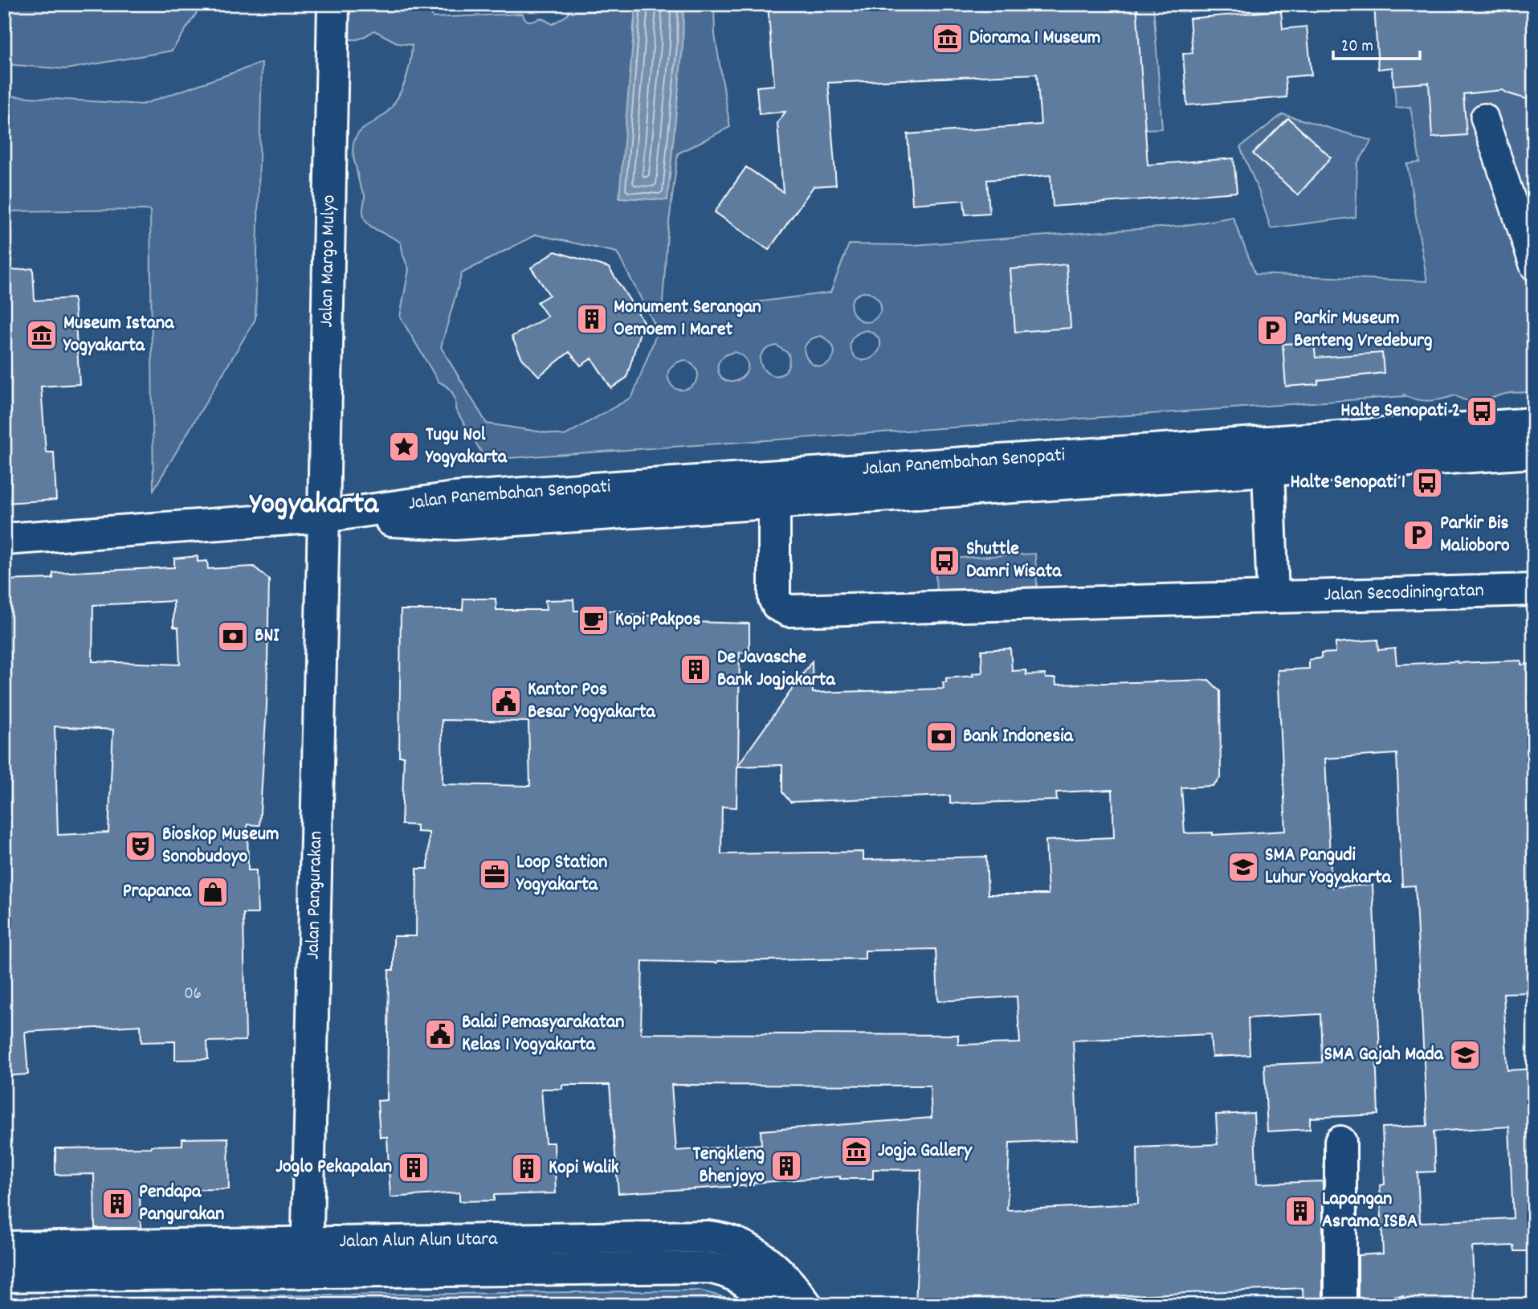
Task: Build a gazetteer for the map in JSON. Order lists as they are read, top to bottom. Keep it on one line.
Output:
{"streets":{"street":["Jalan Margo Mulyo","Jalan Panembahan Senopati","Jalan Secodiningratan","Jalan Pangurakan","Jalan Alun Alun Utara"]},"crossings":[["Jalan Margo Mulyo","Jalan Panembahan Senopati"],["Jalan Margo Mulyo","Jalan Pangurakan"],["Jalan Panembahan Senopati","Jalan Secodiningratan"],["Jalan Panembahan Senopati","Jalan Pangurakan"],["Jalan Pangurakan","Jalan Alun Alun Utara"]],"districts":["Yogyakarta"],"places":{"museum":["Diorama 1 Museum","Museum Istana Yogyakarta","Jogja Gallery"],"building":["Monument Serangan Oemoem 1 Maret","De Javasche Bank Jogjakarta","Tengkleng Bhenjoyo","Joglo Pekapalan","Kopi Walik","Pendapa Pangurakan","Lapangan Asrama ISBA"],"parking":["Parkir Museum Benteng Vredeburg","Parkir Bis Malioboro"],"bus stop":["Halte Senopati 2","Halte Senopati 1","Shuttle Damri Wisata"],"place":["Tugu Nol Yogyakarta"],"cafe":["Kopi Pakpos"],"bank":["BNI","Bank Indonesia"],"public building":["Kantor Pos Besar Yogyakarta","Balai Pemasyarakatan Kelas 1 Yogyakarta"],"theatre":["Bioskop Museum Sonobudoyo"],"school or university":["SMA Pangudi Luhur Yogyakarta","SMA Gajah Mada"],"office":["Loop Station Yogyakarta"],"shop":["Prapanca"]},"house_numbers":["06"],"scale_bar":"20 m"}
